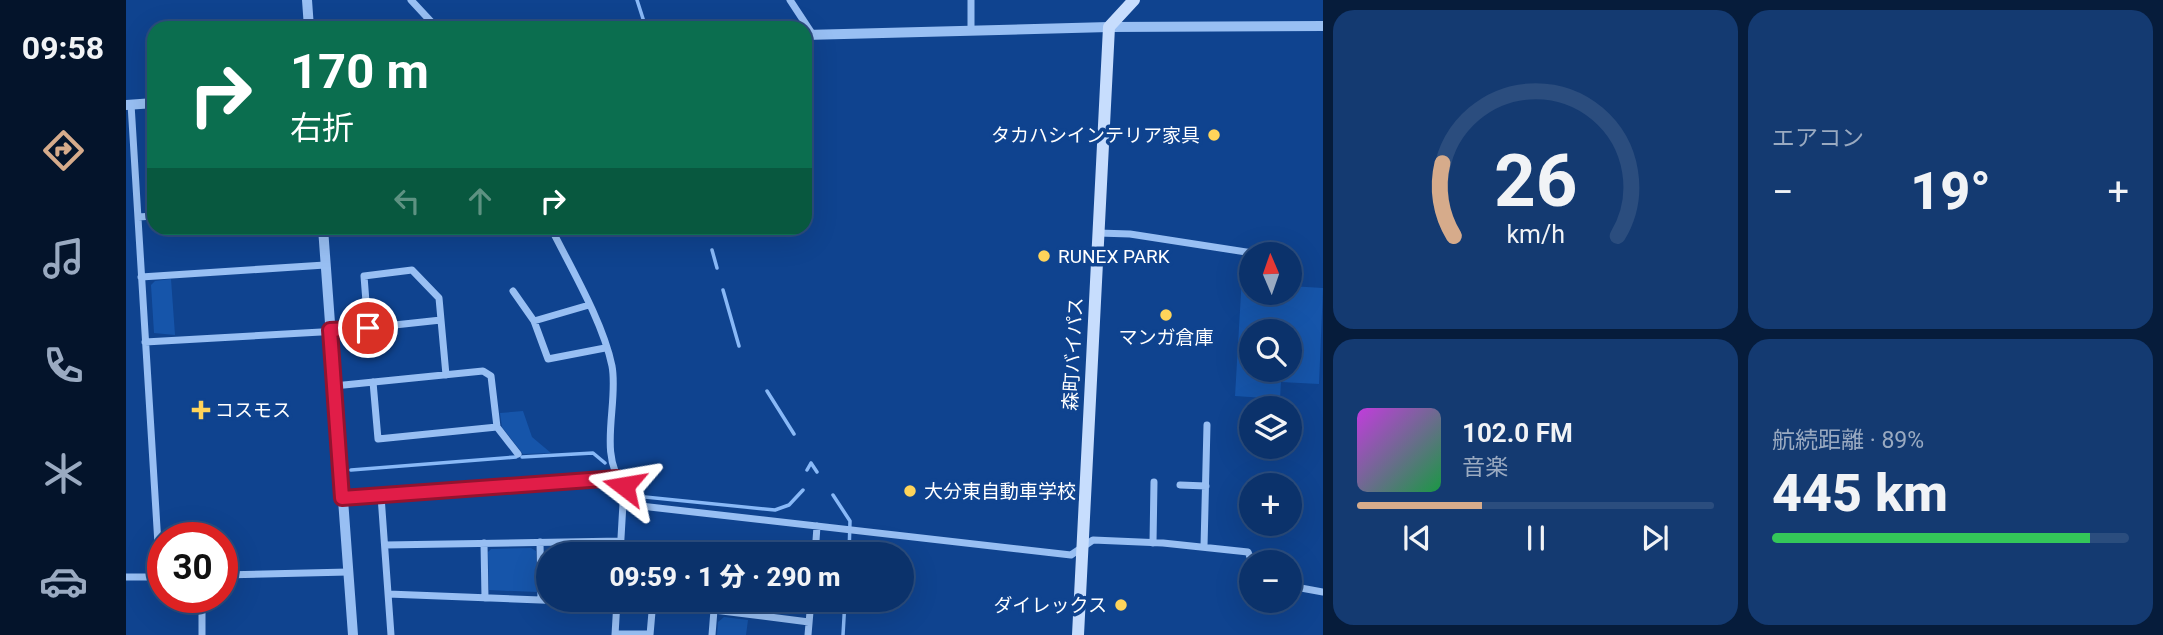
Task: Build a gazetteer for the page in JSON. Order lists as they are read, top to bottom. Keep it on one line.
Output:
{"streets":{"main road":["森町バイパス"]},"places":{"other":["タカハシインテリア家具","RUNEX PARK","マンガ倉庫","大分東自動車学校","ダイレックス"],"health":["コスモス"]},"north":"top","page":{"tabs":"09:58","tile":["エアコン",["航続距離 · 89%","445 km"]],"turn":["170 m","右折"],"heat":["−","19°","+"],"map_buttons":["+","−"],"song":["102.0 FM","音楽"],"limit":"30","trip":"09:59 · 1 分 · 290 m","gauge":["26","km/h"]}}
